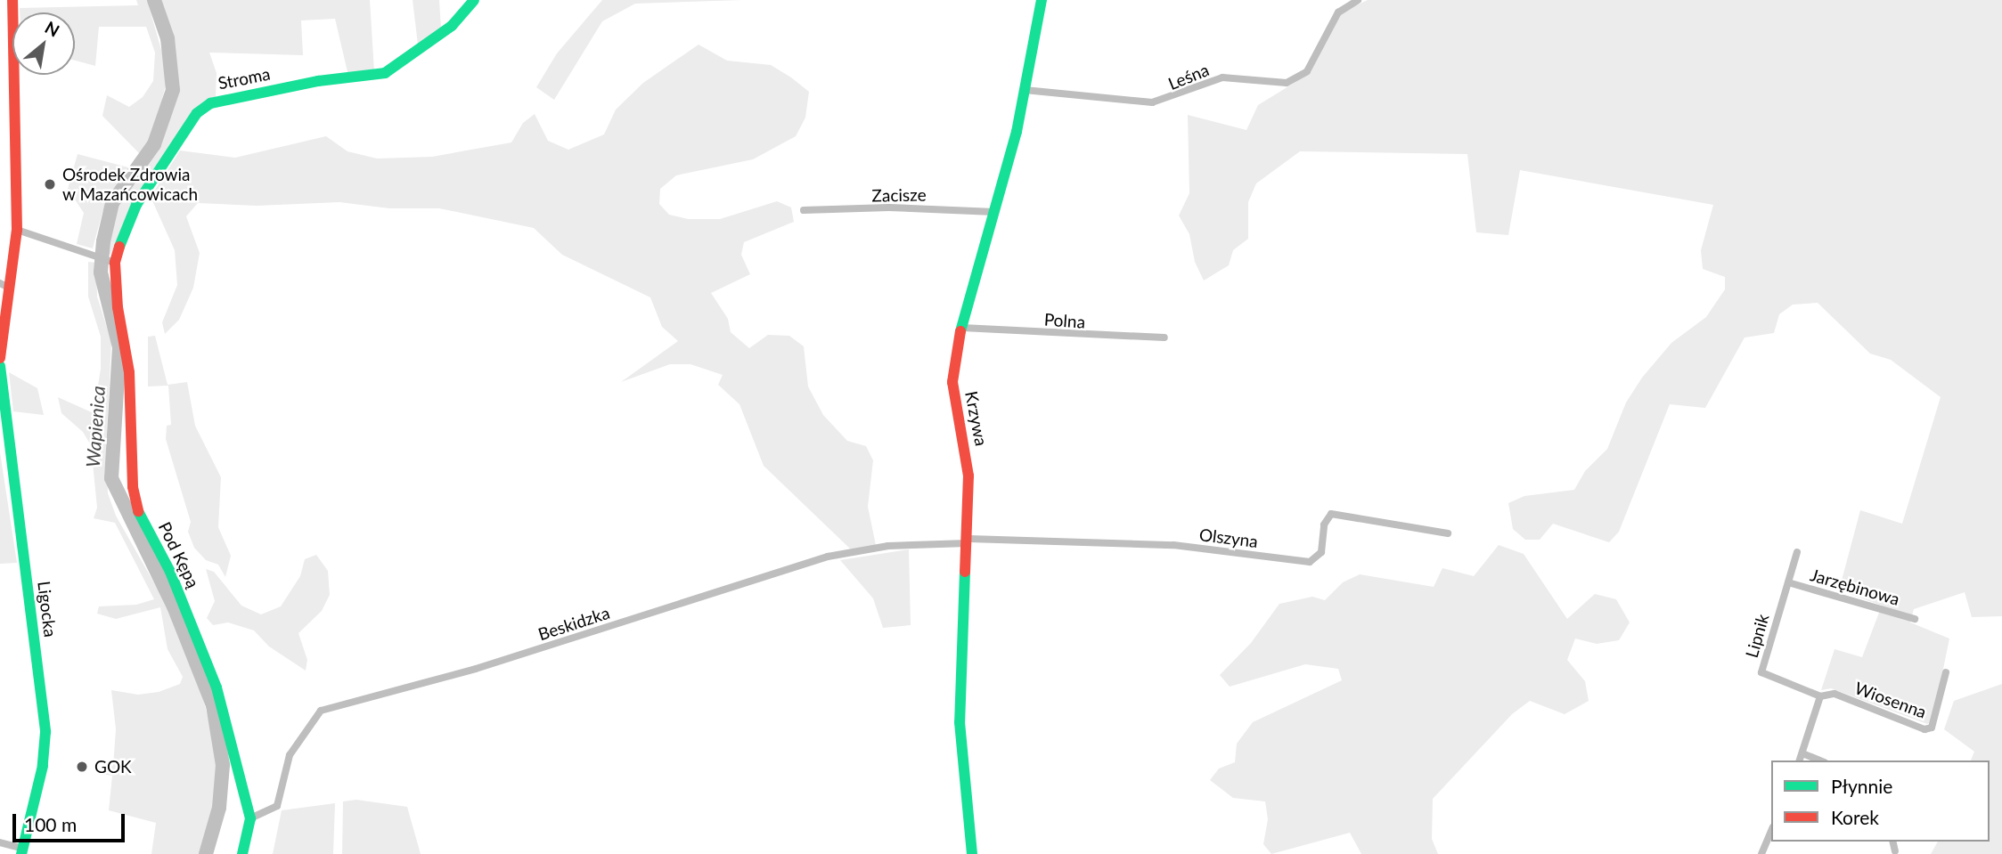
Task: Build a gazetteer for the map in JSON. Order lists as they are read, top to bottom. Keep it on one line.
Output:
{"streets":{"street":["Leśna","Stroma","Zacisze","Polna","Krzywa","Olszyna","Pod Kępą","Jarzębinowa","Ligocka","Beskidzka","Lipnik","Wiosenna"]},"crossings":[["Leśna","Krzywa"],["Stroma","Pod Kępą"],["Zacisze","Krzywa"],["Polna","Krzywa"],["Krzywa","Olszyna"],["Krzywa","Beskidzka"],["Olszyna","Beskidzka"],["Pod Kępą","Beskidzka"],["Jarzębinowa","Lipnik"],["Lipnik","Wiosenna"]],"water":["Wapienica"],"places":["Ośrodek Zdrowia w Mazańcowicach","GOK"],"legend":["Płynnie","Korek"],"scale_bar":"100 m","north":"top right"}
